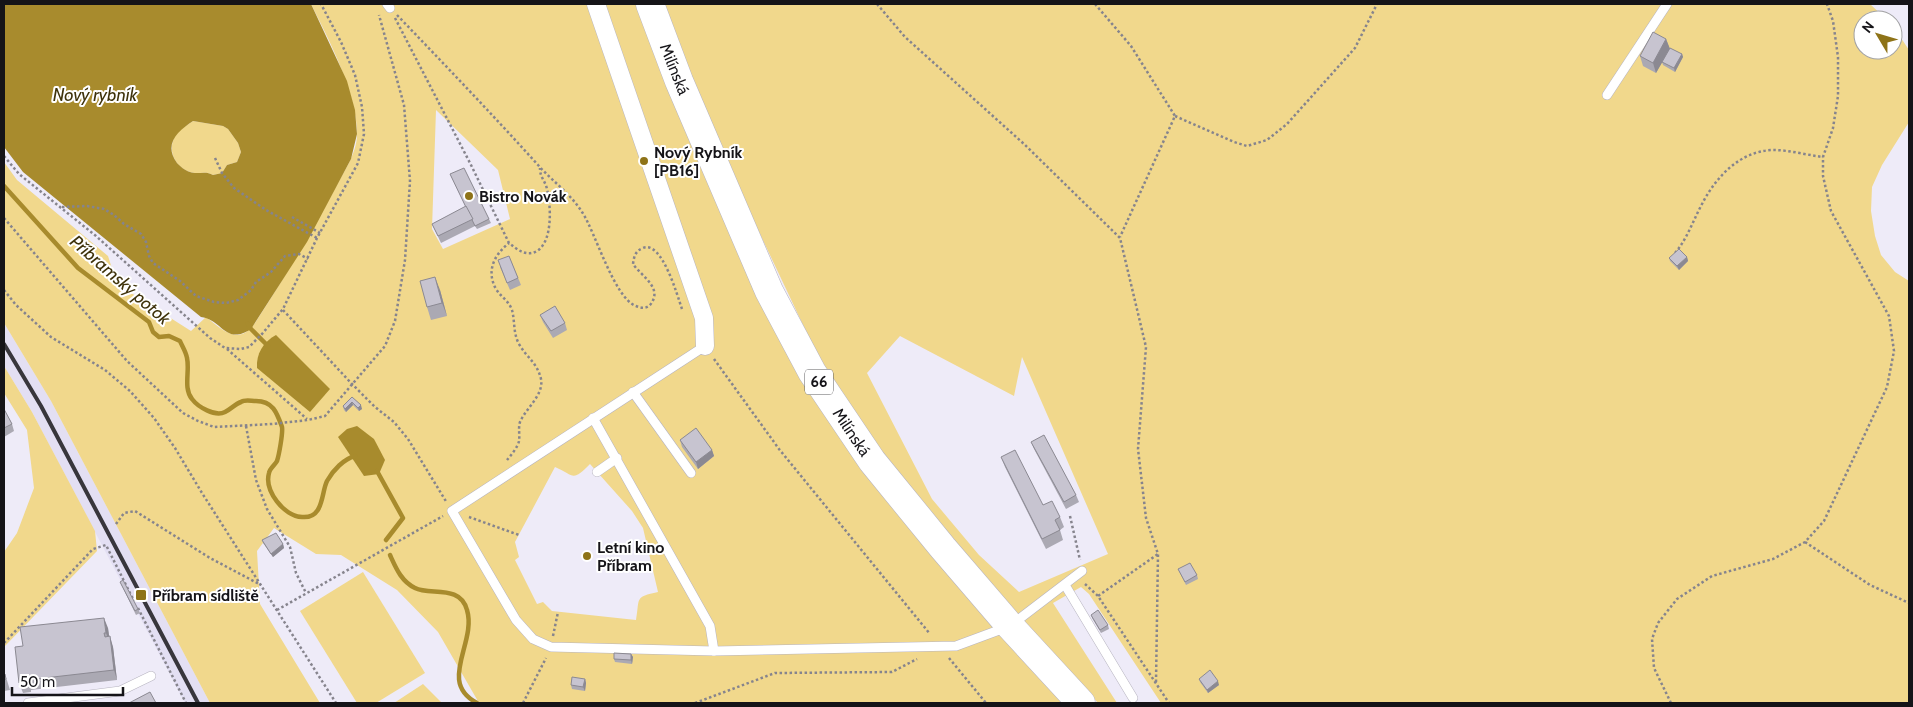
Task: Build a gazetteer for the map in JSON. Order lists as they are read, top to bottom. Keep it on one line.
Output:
{"streets":{"main road":["Milínská","66"]},"water":["Nový rybník","Příbramský potok"],"places":{"other":["Nový Rybník [PB16]","Bistro Novák","Letní kino Příbram"],"transit":["Příbram sídliště"]},"scale_bar":"50 m","north":"top left"}
